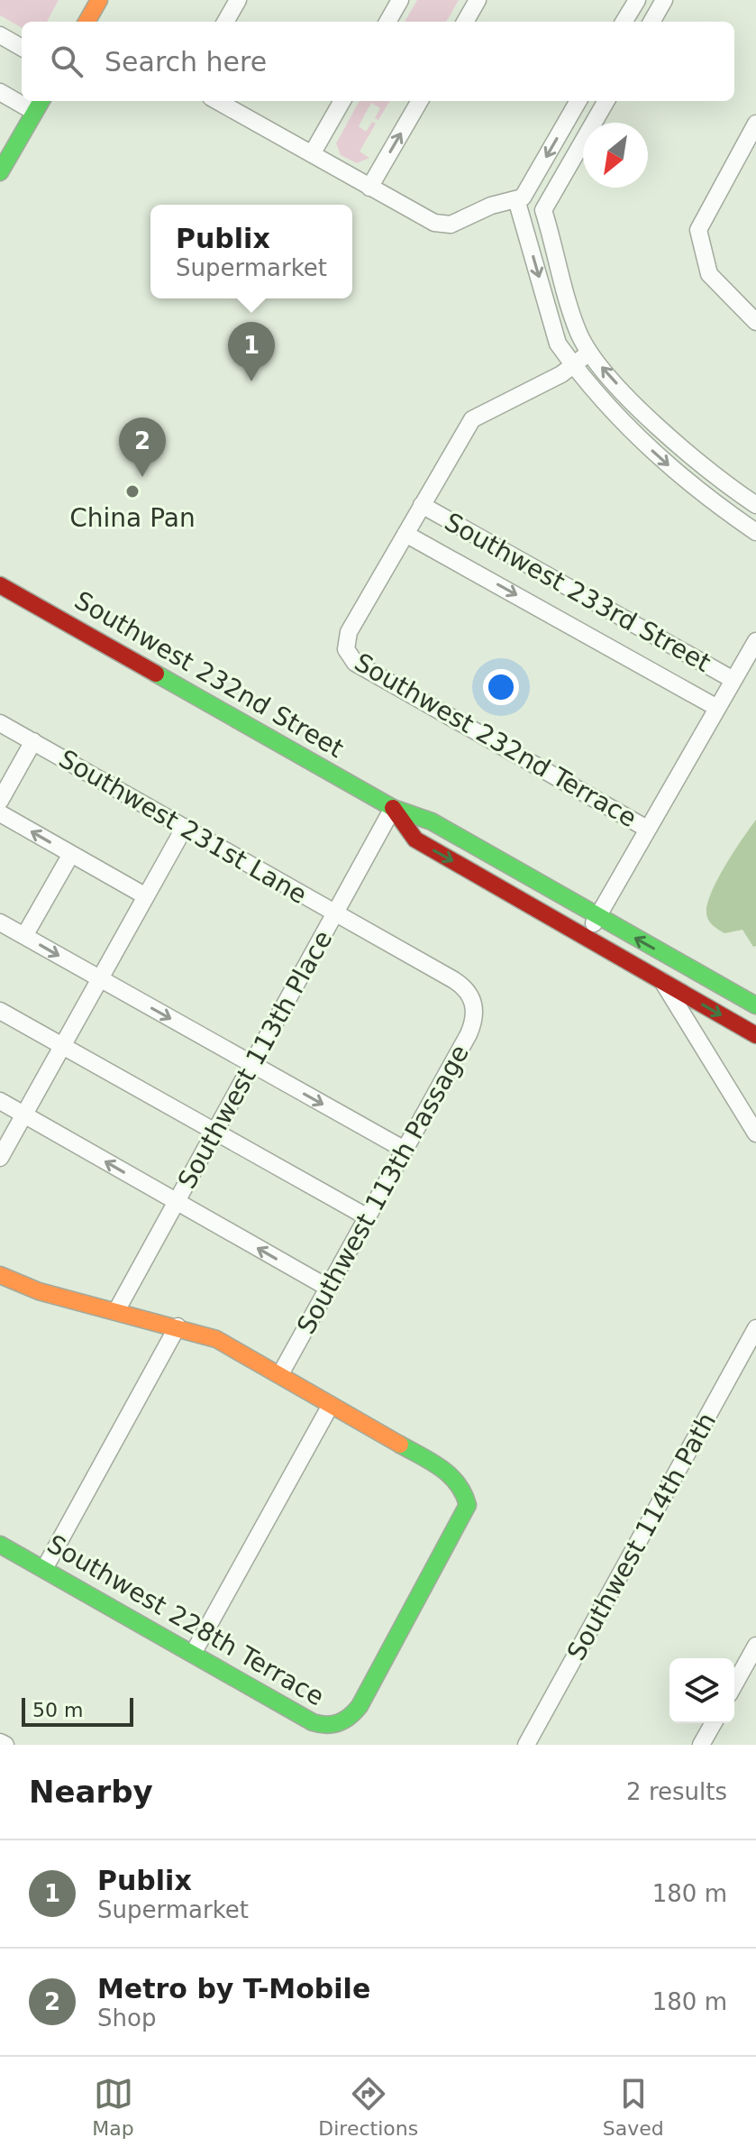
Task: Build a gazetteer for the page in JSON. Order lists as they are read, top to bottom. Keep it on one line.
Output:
{"streets":{"street":["Southwest 233rd Street","Southwest 232nd Street","Southwest 232nd Terrace","Southwest 231st Lane","Southwest 113th Place","Southwest 113th Passage","Southwest 114th Path","Southwest 228th Terrace"]},"crossings":[["Southwest 233rd Street","Southwest 232nd Terrace"],["Southwest 232nd Street","Southwest 113th Place"],["Southwest 231st Lane","Southwest 113th Place"],["Southwest 231st Lane","Southwest 113th Passage"]],"places":["China Pan"],"scale_bar":"50 m","north":"bottom left","page":{"search":"Search here","popup":["Publix","Supermarket"],"pins":["1","2"],"scale":"50 m","heading":["Nearby","2 results"],"list":[{"mark":"1","name":"Publix","note":"Supermarket","value":"180 m"},{"mark":"2","name":"Metro by T-Mobile","note":"Shop","value":"180 m"}],"nav":["Map","Directions","Saved"]}}
